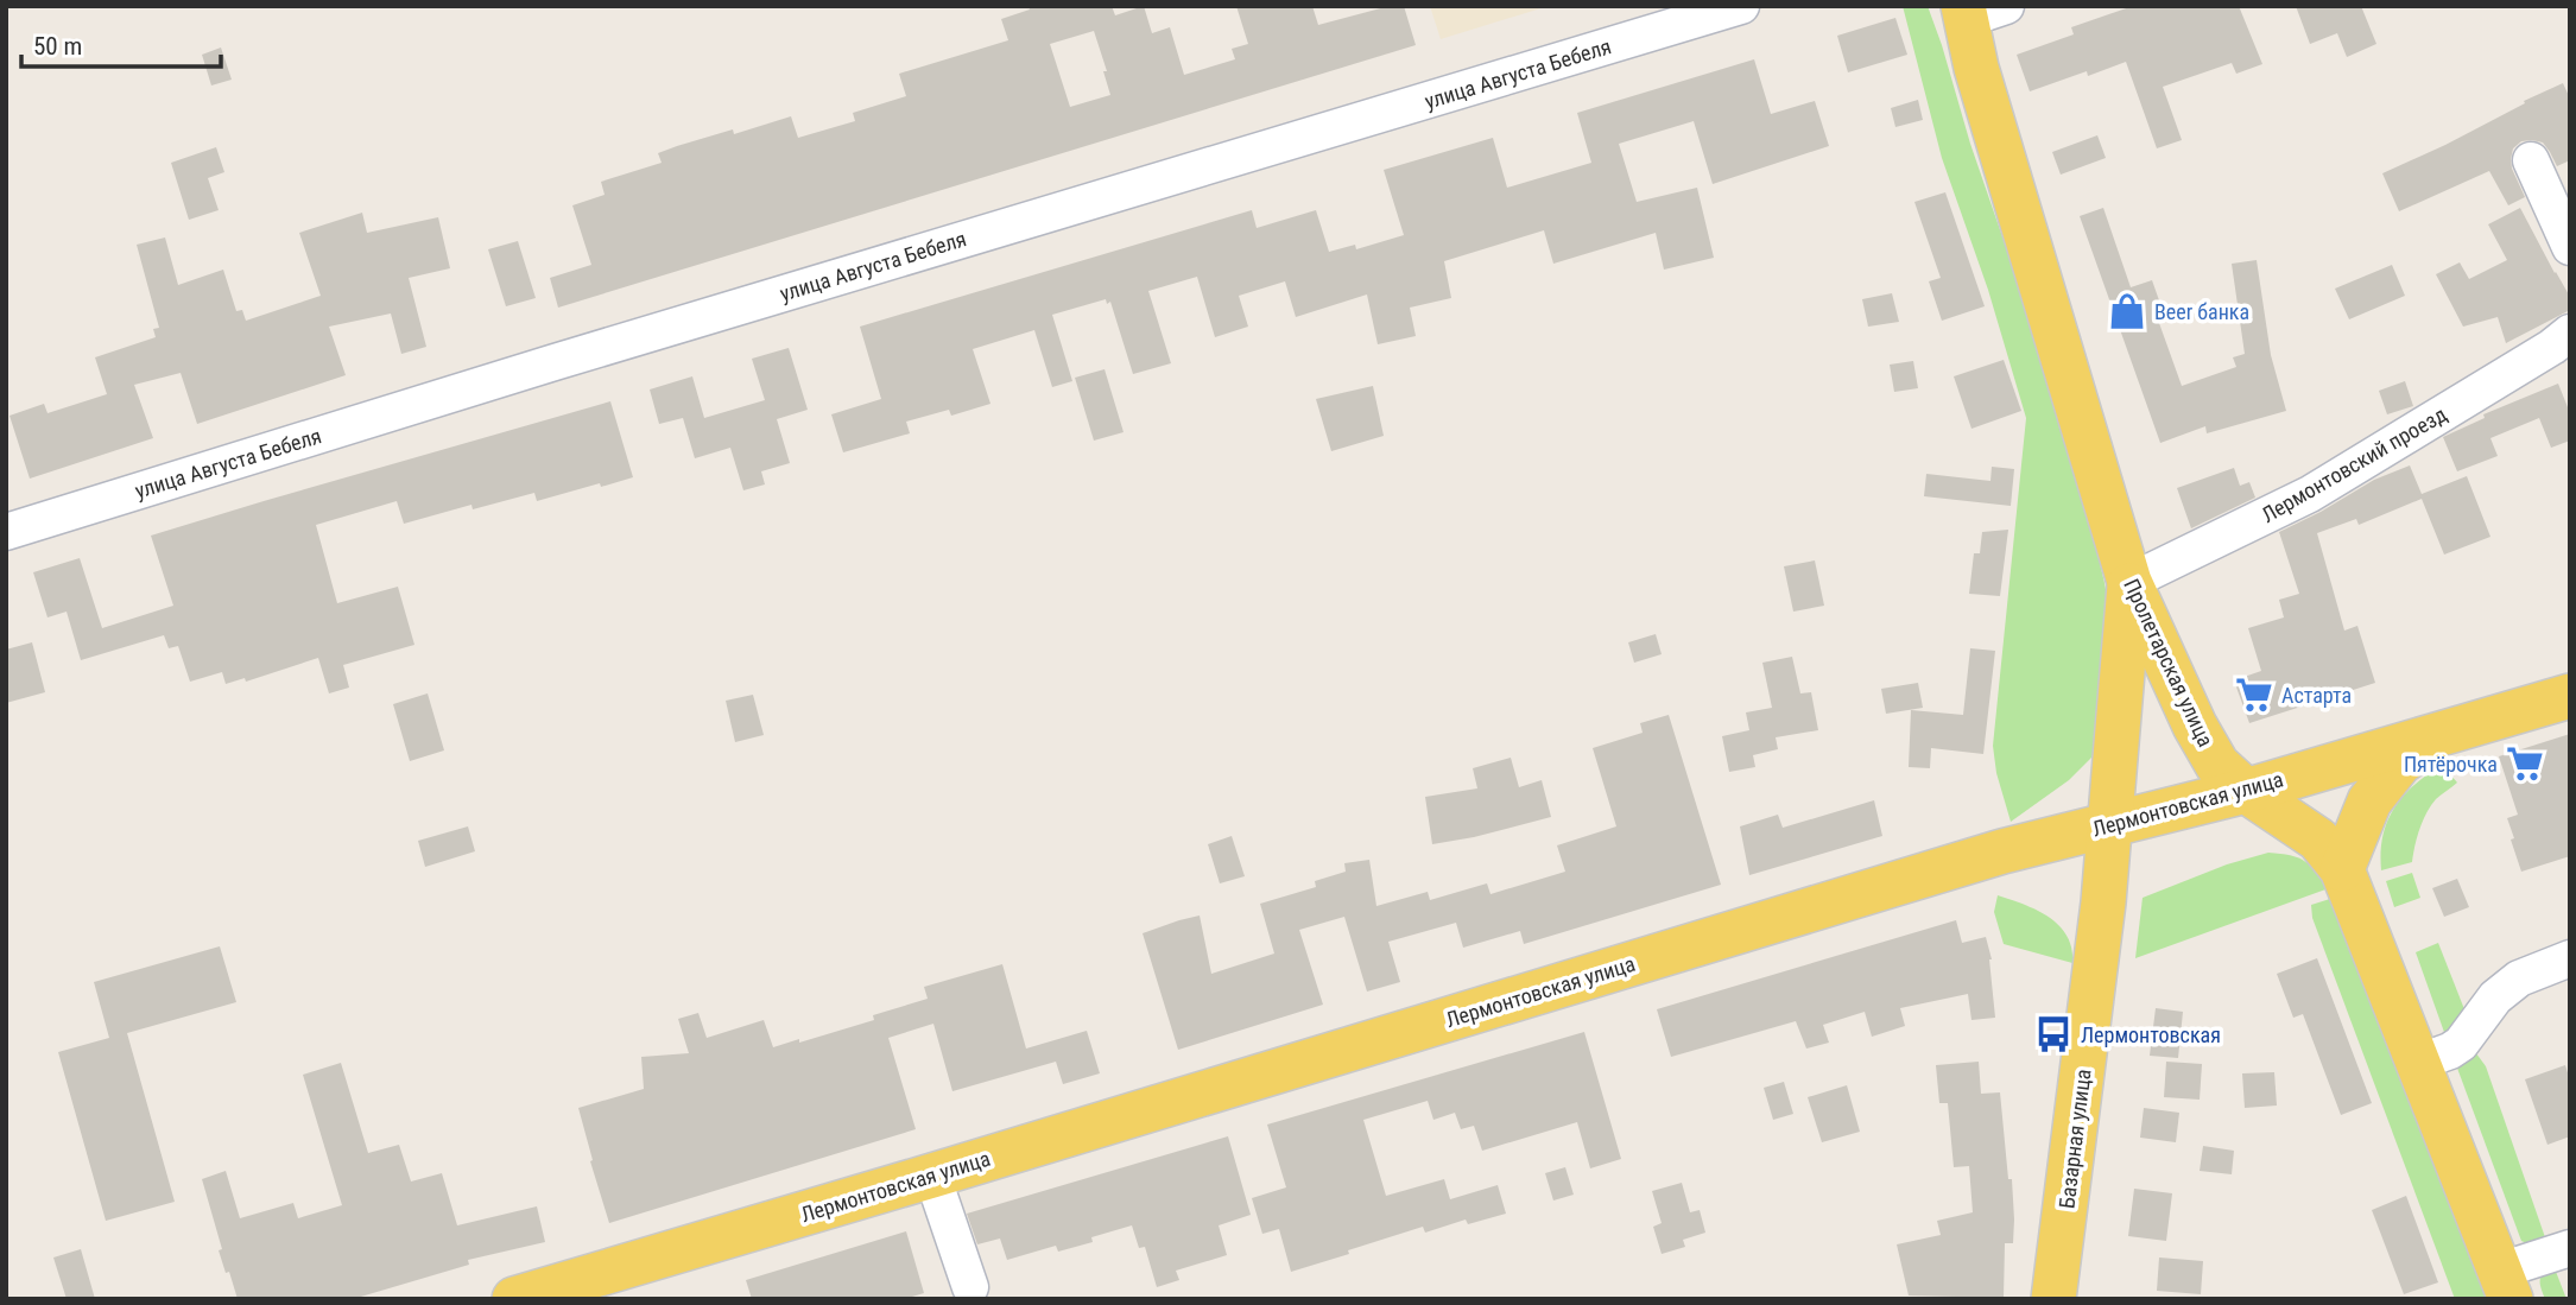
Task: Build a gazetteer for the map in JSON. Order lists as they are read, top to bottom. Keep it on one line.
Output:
{"streets":{"main road":["Пролетарская улица","Лермонтовская улица","Базарная улица"],"street":["улица Августа Бебеля","Лермонтовский проезд"]},"crossings":[["Лермонтовский проезд","Пролетарская улица"],["Лермонтовский проезд","Базарная улица"],["Пролетарская улица","Лермонтовская улица"],["Пролетарская улица","Базарная улица"],["Лермонтовская улица","Базарная улица"]],"places":{"shop":["Beer банка"],"supermarket":["Астарта","Пятёрочка"],"bus stop":["Лермонтовская"]},"scale_bar":"50 m"}
